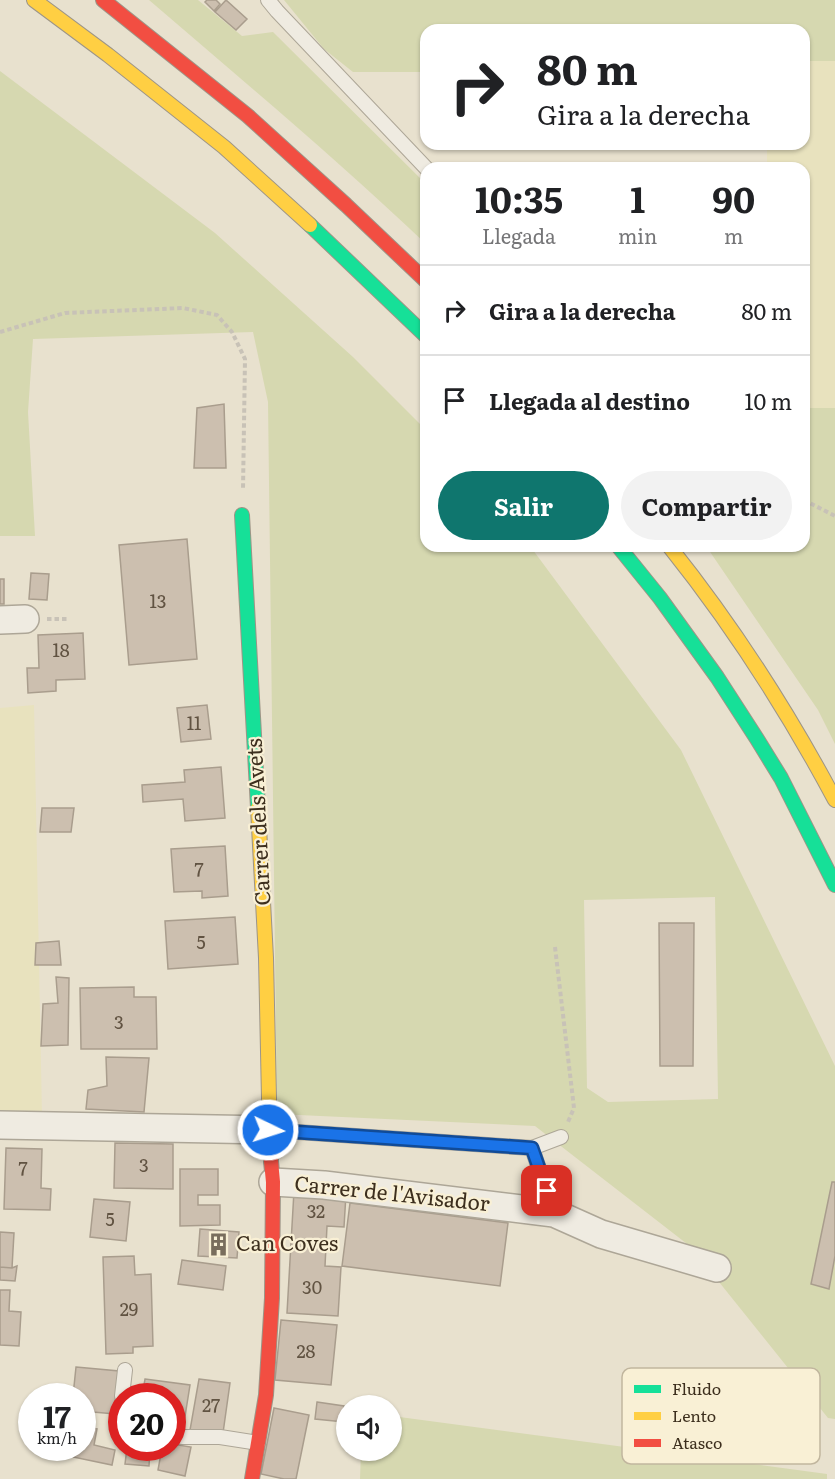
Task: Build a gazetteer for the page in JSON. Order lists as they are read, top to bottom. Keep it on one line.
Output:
{"streets":{"main road":["Carrer dels Avets"],"street":["Carrer de l'Avisador"]},"crossings":[["Carrer dels Avets","Carrer de l'Avisador"]],"places":{"building":["Can Coves"]},"house_numbers":["13","18","11","7","5","3","3","7","32","5","30","29","28","27"],"legend":["Fluido","Lento","Atasco"],"page":{"turn":["80 m","Gira a la derecha"],"eta":["10:35","Llegada","1","min","90","m"],"list":[{"name":"Gira a la derecha","value":"80 m"},{"name":"Llegada al destino","value":"10 m"}],"buttons":["Salir","Compartir"],"speed":"17 km/h","limit":"20"}}
